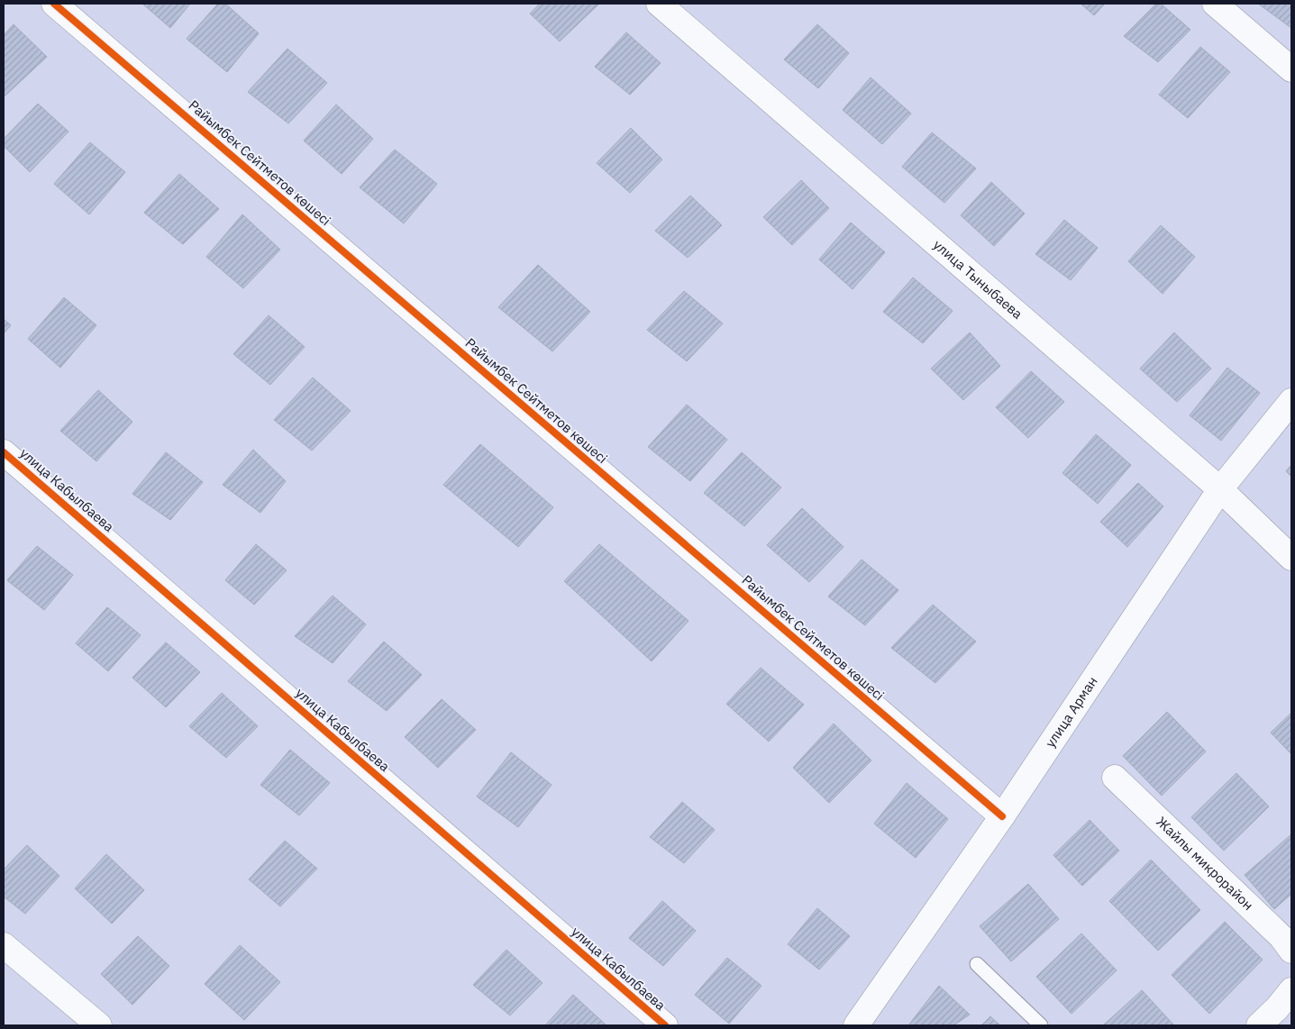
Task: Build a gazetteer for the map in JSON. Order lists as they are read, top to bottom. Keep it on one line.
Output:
{"streets":{"street":["Райымбек Сейтметов көшесі","улица Тыныбаева","улица Кабылбаева","улица Арман","Жайлы микрорайон"]},"crossings":[["Райымбек Сейтметов көшесі","улица Арман"],["улица Тыныбаева","улица Арман"]]}
